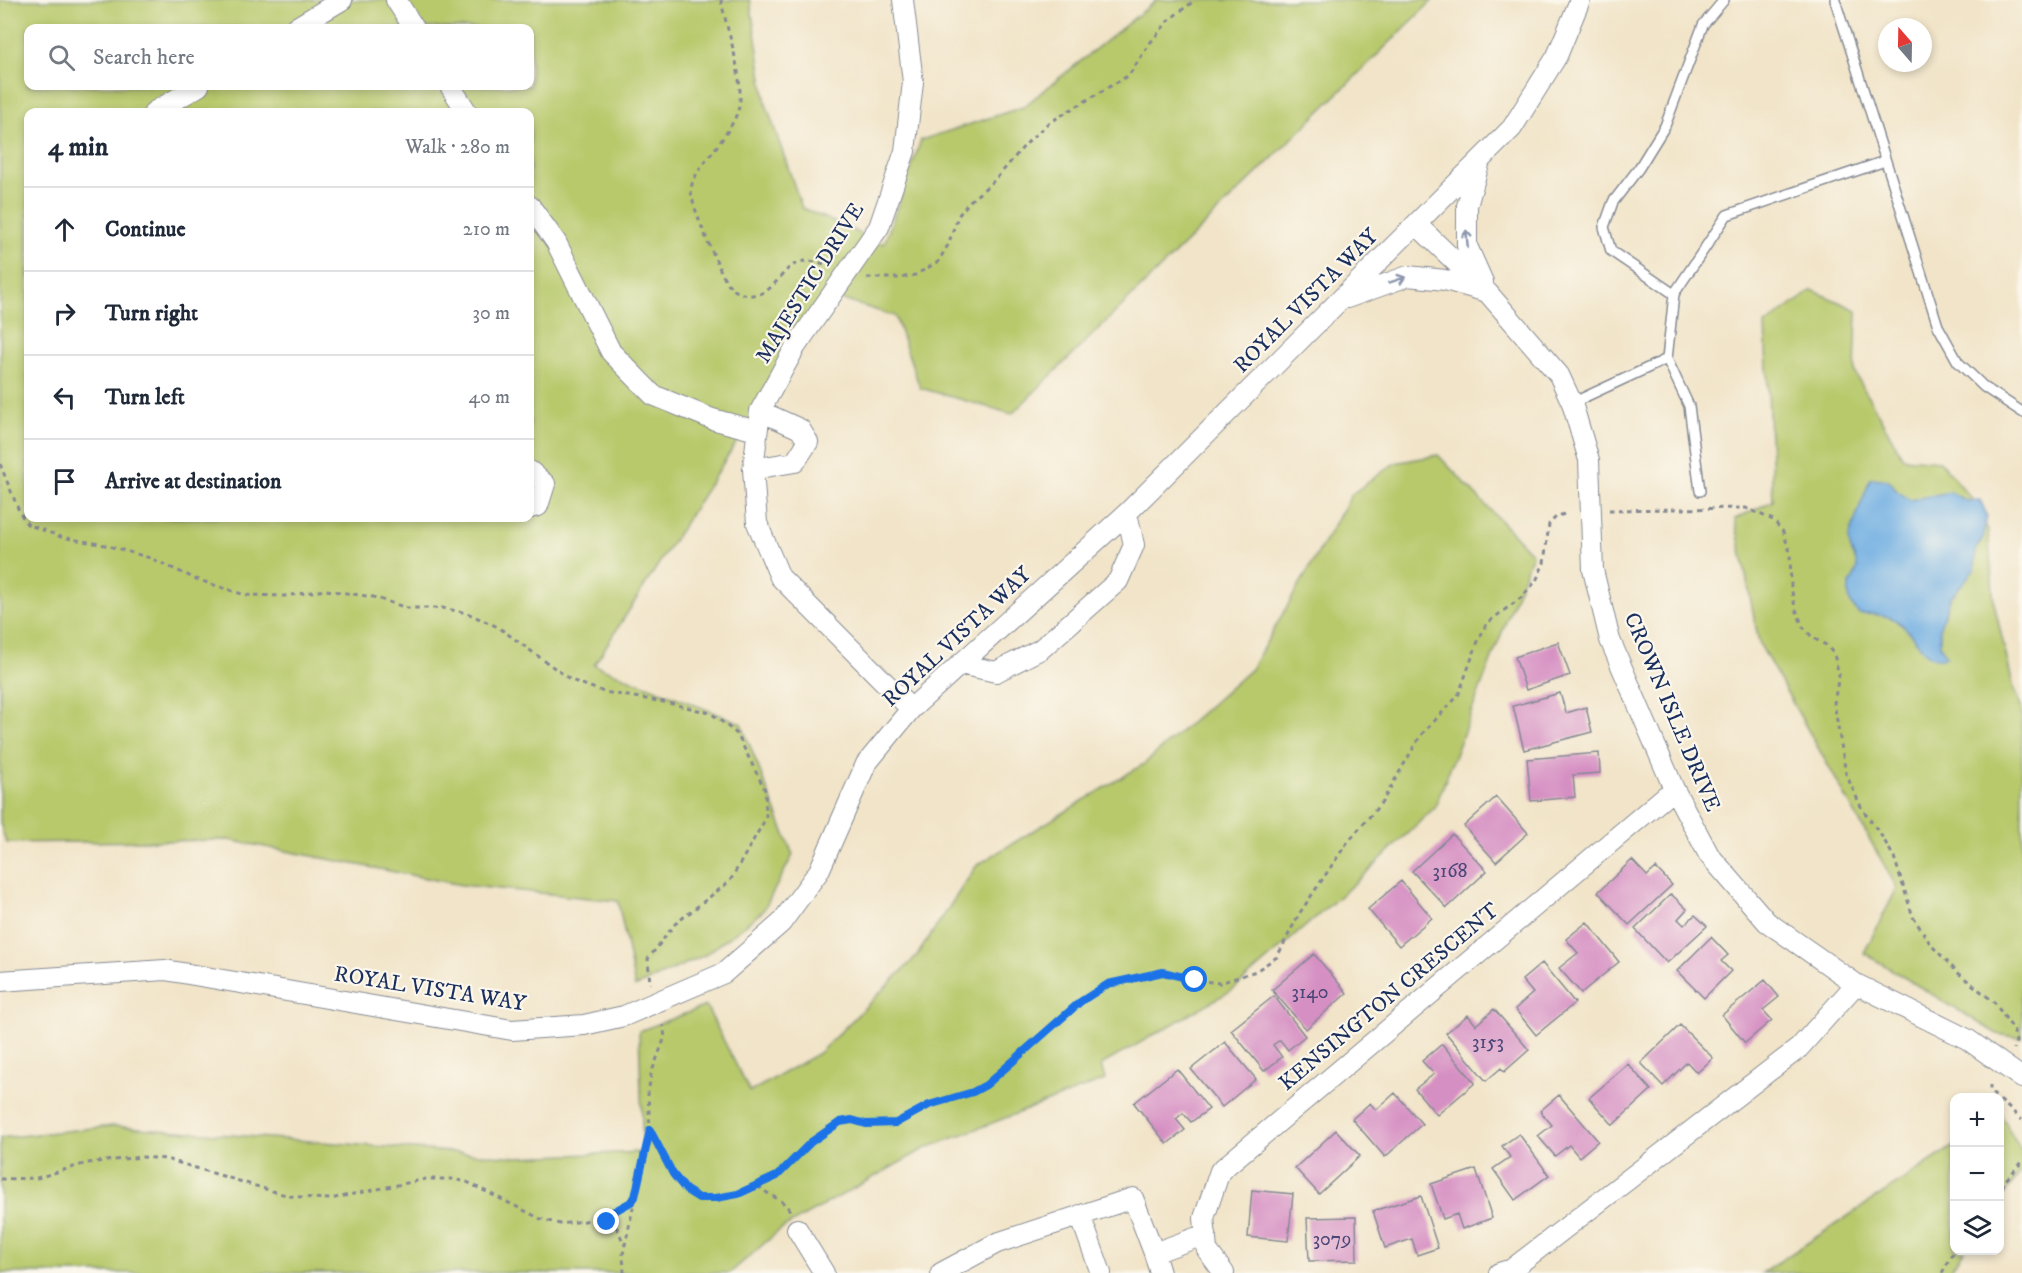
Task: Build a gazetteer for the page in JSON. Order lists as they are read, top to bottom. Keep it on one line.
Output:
{"streets":{"street":["MAJESTIC DRIVE","ROYAL VISTA WAY","CROWN ISLE DRIVE","KENSINGTON CRESCENT"]},"crossings":[["MAJESTIC DRIVE","ROYAL VISTA WAY"],["ROYAL VISTA WAY","CROWN ISLE DRIVE"],["CROWN ISLE DRIVE","KENSINGTON CRESCENT"]],"house_numbers":["3168","3140","3153","3079"],"north":"top","page":{"search":"Search here","heading":["4 min","Walk · 280 m"],"list":[["Continue","210 m"],["Turn right","30 m"],["Turn left","40 m"],"Arrive at destination"],"map_buttons":["+","−"]}}
